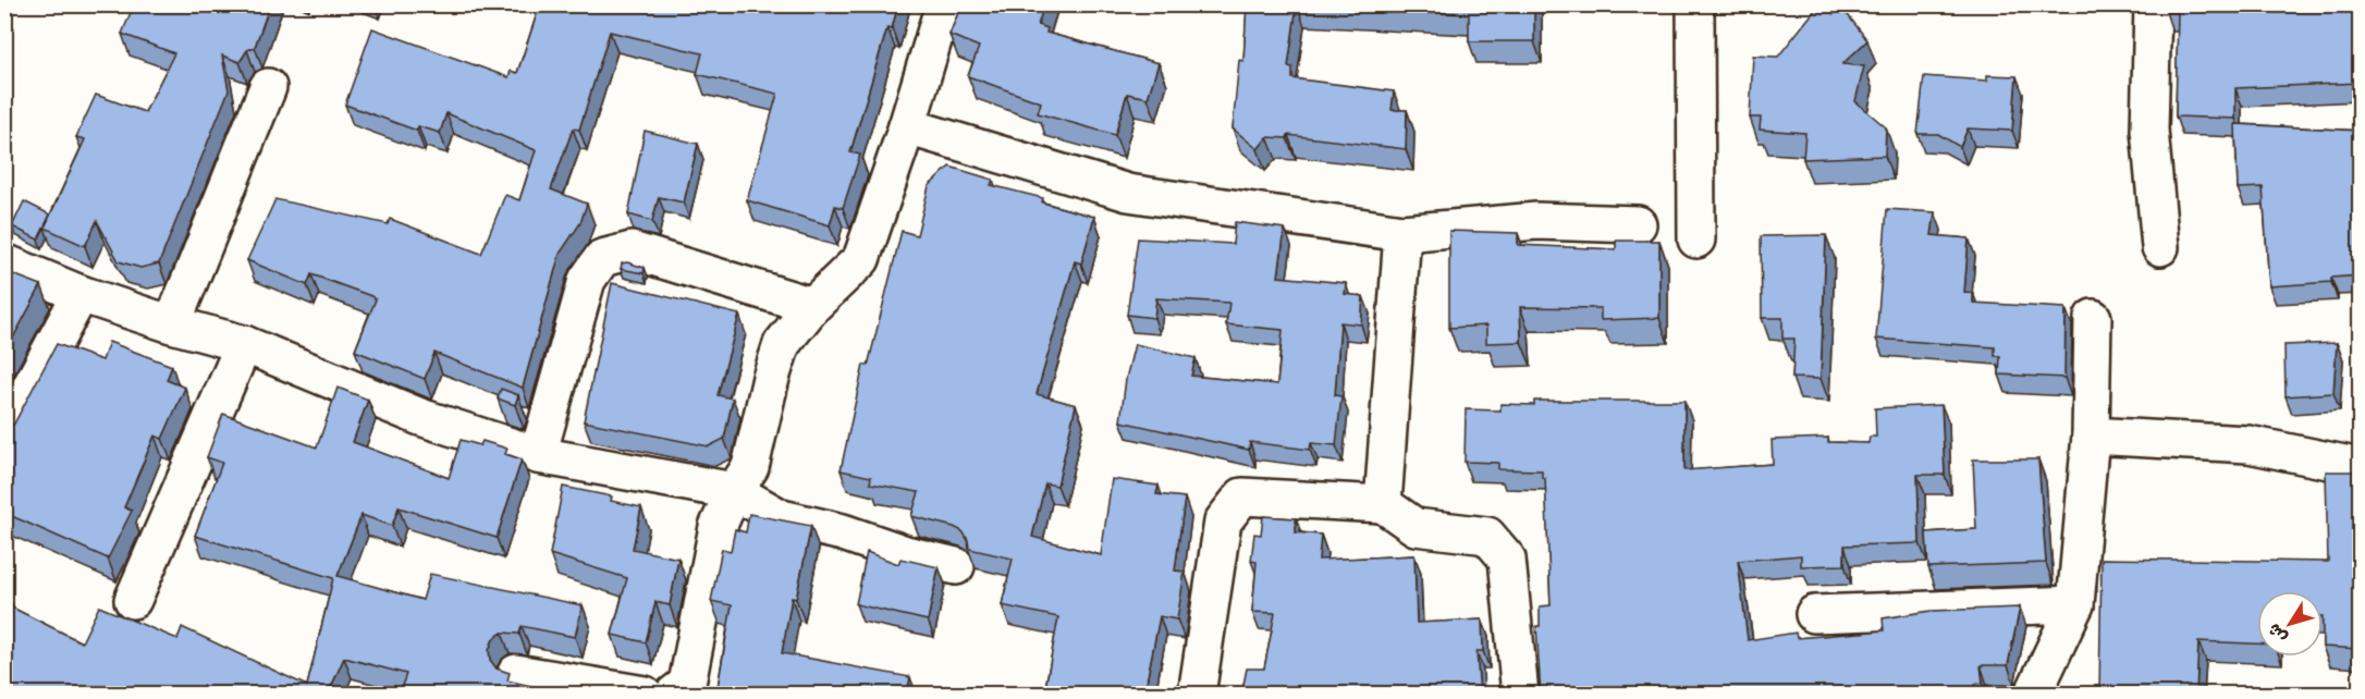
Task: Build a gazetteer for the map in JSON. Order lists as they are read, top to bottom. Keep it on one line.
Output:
{"north":"bottom left"}
